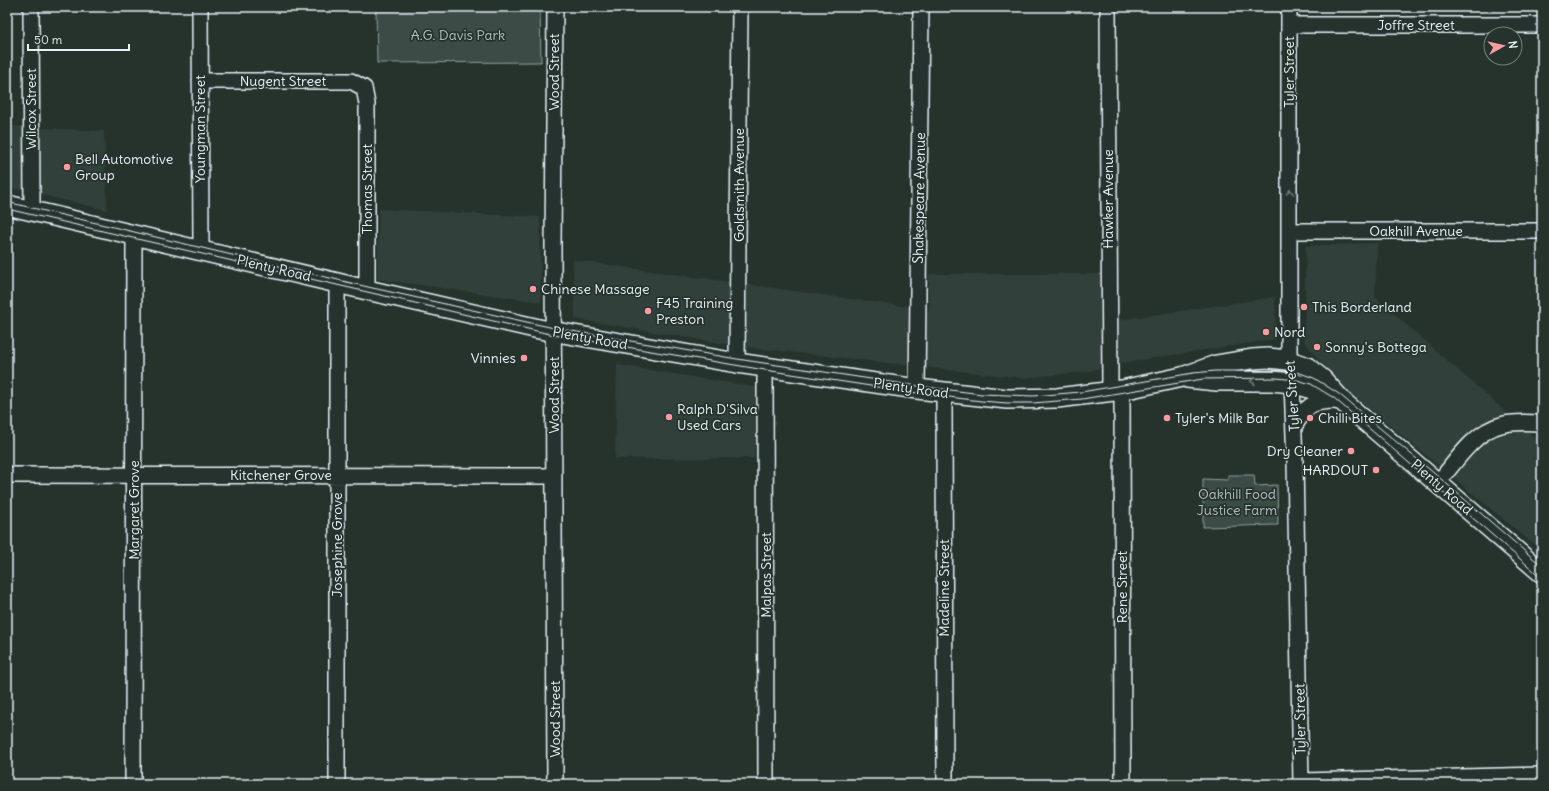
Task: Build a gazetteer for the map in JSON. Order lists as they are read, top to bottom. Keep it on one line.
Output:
{"streets":{"main road":["Tyler Street","Plenty Road"],"street":["Joffre Street","Wood Street","Nugent Street","Wilcox Street","Youngman Street","Goldsmith Avenue","Thomas Street","Shakespeare Avenue","Hawker Avenue","Oakhill Avenue","Kitchener Grove","Margaret Grove","Josephine Grove","Malpas Street","Rene Street","Madeline Street"]},"crossings":[["Joffre Street","Tyler Street"],["Wood Street","Plenty Road"],["Wood Street","Kitchener Grove"],["Tyler Street","Oakhill Avenue"],["Tyler Street","Plenty Road"],["Nugent Street","Youngman Street"],["Nugent Street","Thomas Street"],["Wilcox Street","Plenty Road"],["Youngman Street","Plenty Road"],["Goldsmith Avenue","Plenty Road"],["Thomas Street","Plenty Road"],["Shakespeare Avenue","Plenty Road"],["Hawker Avenue","Plenty Road"],["Hawker Avenue","Rene Street"],["Plenty Road","Margaret Grove"],["Plenty Road","Josephine Grove"],["Plenty Road","Malpas Street"],["Plenty Road","Rene Street"],["Plenty Road","Madeline Street"],["Kitchener Grove","Margaret Grove"],["Kitchener Grove","Josephine Grove"]],"parks":["A.G. Davis Park","Oakhill Food Justice Farm"],"places":["Bell Automotive Group","Chinese Massage","This Borderland","F45 Training Preston","Nord","Sonny's Bottega","Vinnies","Ralph D'Silva Used Cars","Tyler's Milk Bar","Chilli Bites","Dry Cleaner","HARDOUT"],"scale_bar":"50 m","north":"right"}
